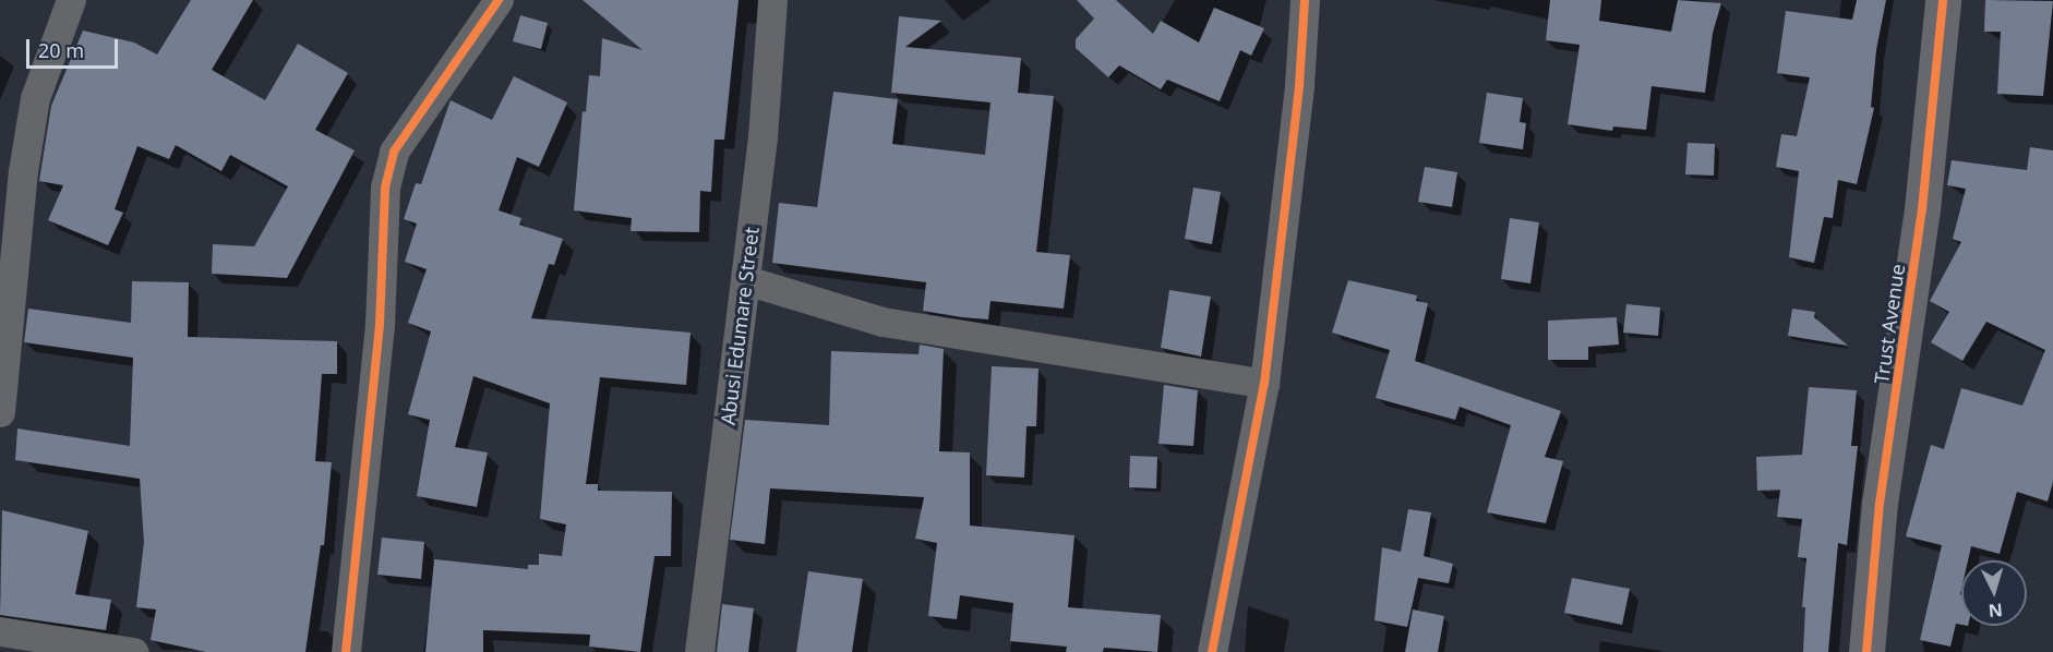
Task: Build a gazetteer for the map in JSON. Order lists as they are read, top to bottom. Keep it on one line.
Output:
{"streets":{"street":["Trust Avenue","Abusi Edumare Street"]},"scale_bar":"20 m","north":"bottom"}
